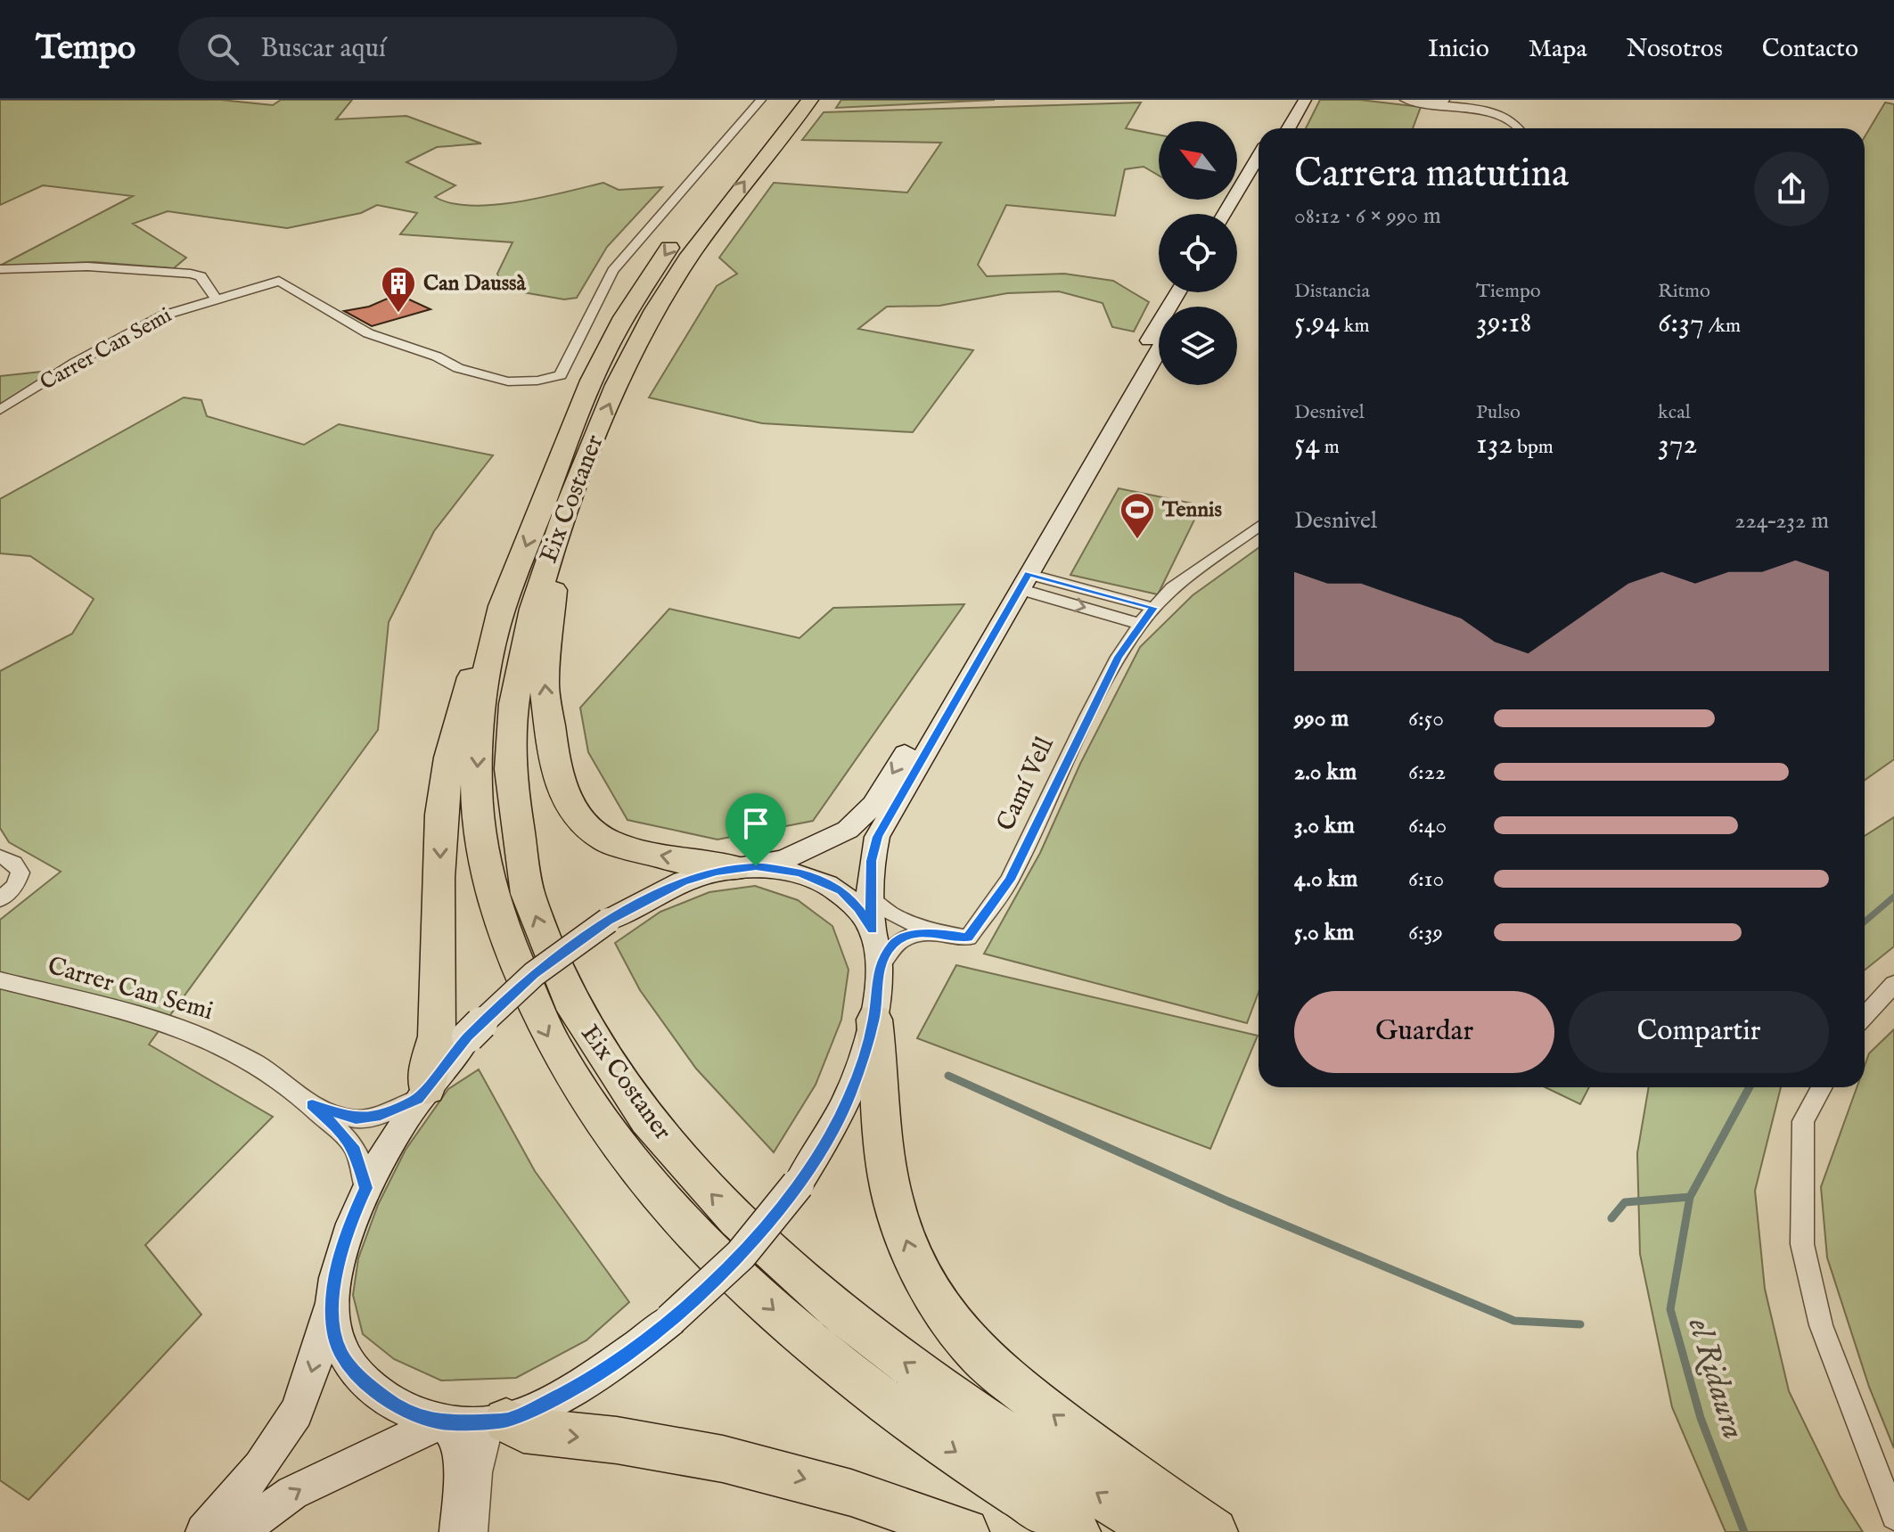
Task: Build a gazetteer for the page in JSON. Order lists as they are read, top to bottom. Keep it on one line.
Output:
{"streets":{"highway":["Eix Costaner"],"street":["Carrer Can Semi","Camí Vell"]},"water":["el Ridaura"],"places":{"building":["Can Daussà"],"sports":["Tennis"]},"north":"top left","page":{"header":"Tempo","search":"Buscar aquí","nav":["Inicio","Mapa","Nosotros","Contacto"],"heading":["Carrera matutina","08:12 · 6 × 990 m"],"stats":[["Distancia","5.94 km"],["Tiempo","39:18"],["Ritmo","6:37 /km"],["Desnivel","54 m"],["Pulso","132 bpm"],["kcal","372"]],"chart":["Desnivel","224–232 m"],"list":[{"name":"990 m","note":"6:50"},{"name":"2.0 km","note":"6:22"},{"name":"3.0 km","note":"6:40"},{"name":"4.0 km","note":"6:10"},{"name":"5.0 km","note":"6:39"}],"buttons":["Guardar","Compartir"]}}
